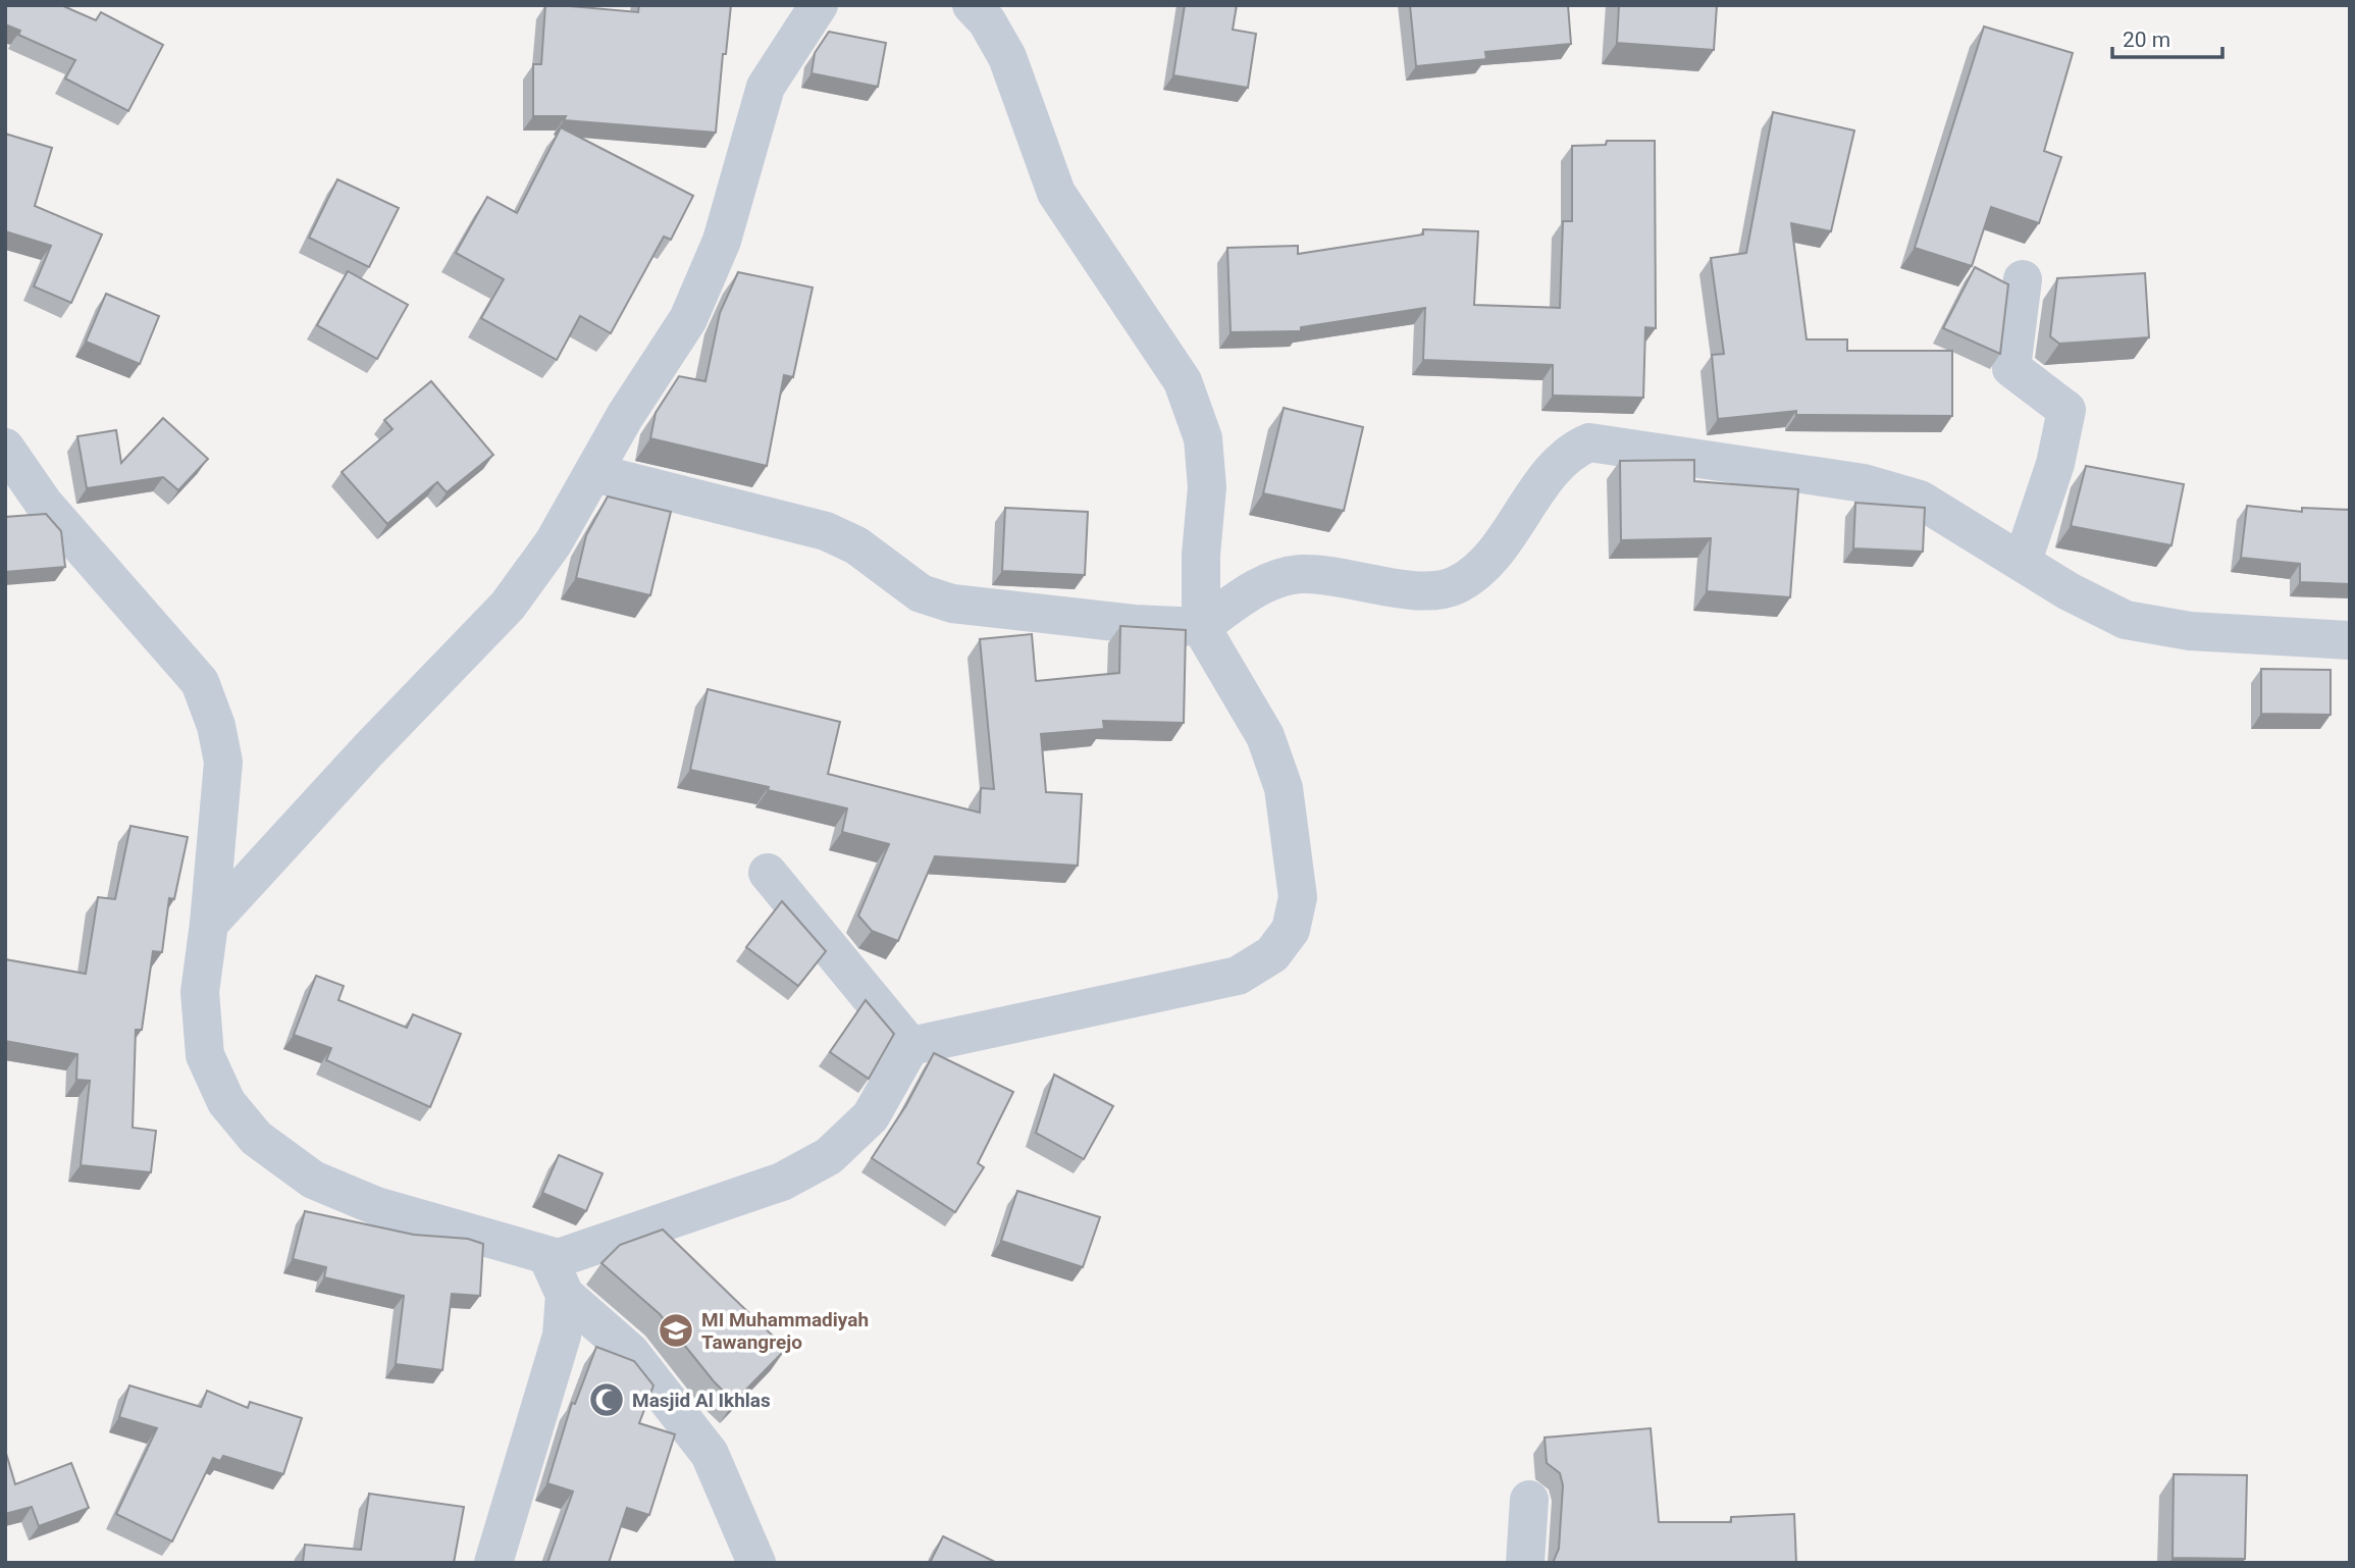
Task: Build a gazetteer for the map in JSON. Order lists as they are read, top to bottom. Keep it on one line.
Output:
{"places":{"school or university":["MI Muhammadiyah Tawangrejo"],"mosque":["Masjid Al Ikhlas"]},"scale_bar":"20 m"}
